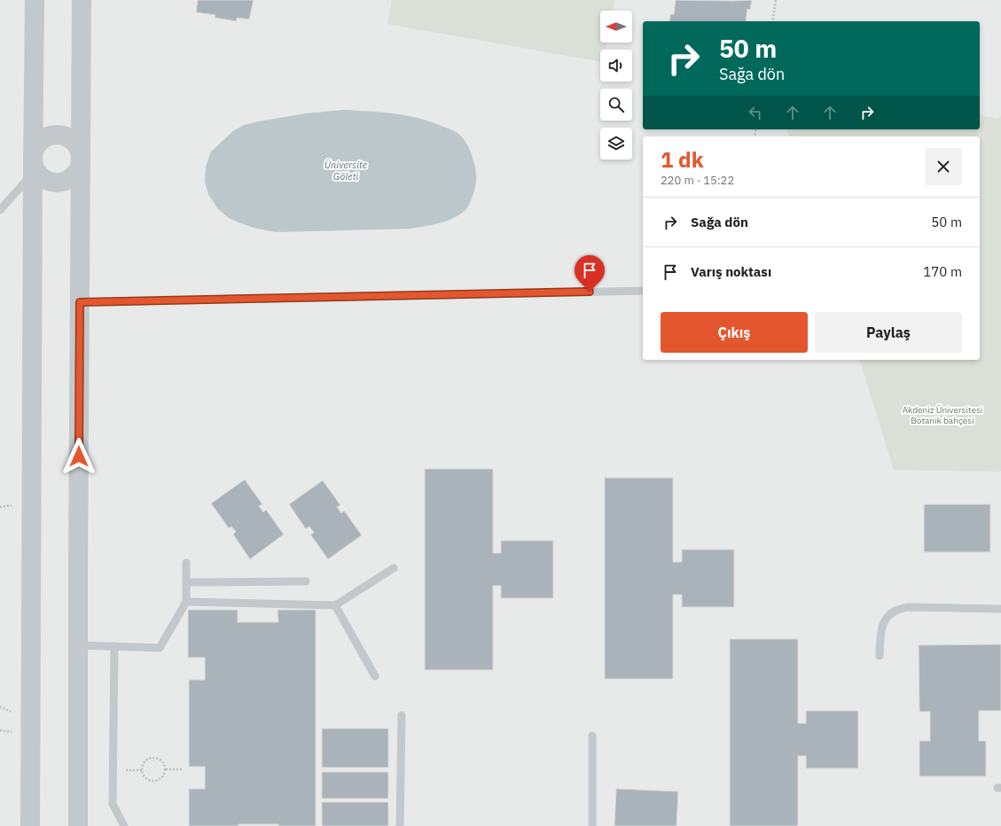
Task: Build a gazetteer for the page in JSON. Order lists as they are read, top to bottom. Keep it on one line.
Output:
{"water":["Üniversite Göleti"],"parks":["Akdeniz Üniversitesi Botanik bahçesi"],"north":"left","page":{"turn":["50 m","Sağa dön"],"heading":["1 dk","220 m · 15:22"],"list":[{"name":"Sağa dön","value":"50 m"},{"name":"Varış noktası","value":"170 m"}],"buttons":["Çıkış","Paylaş"]}}
